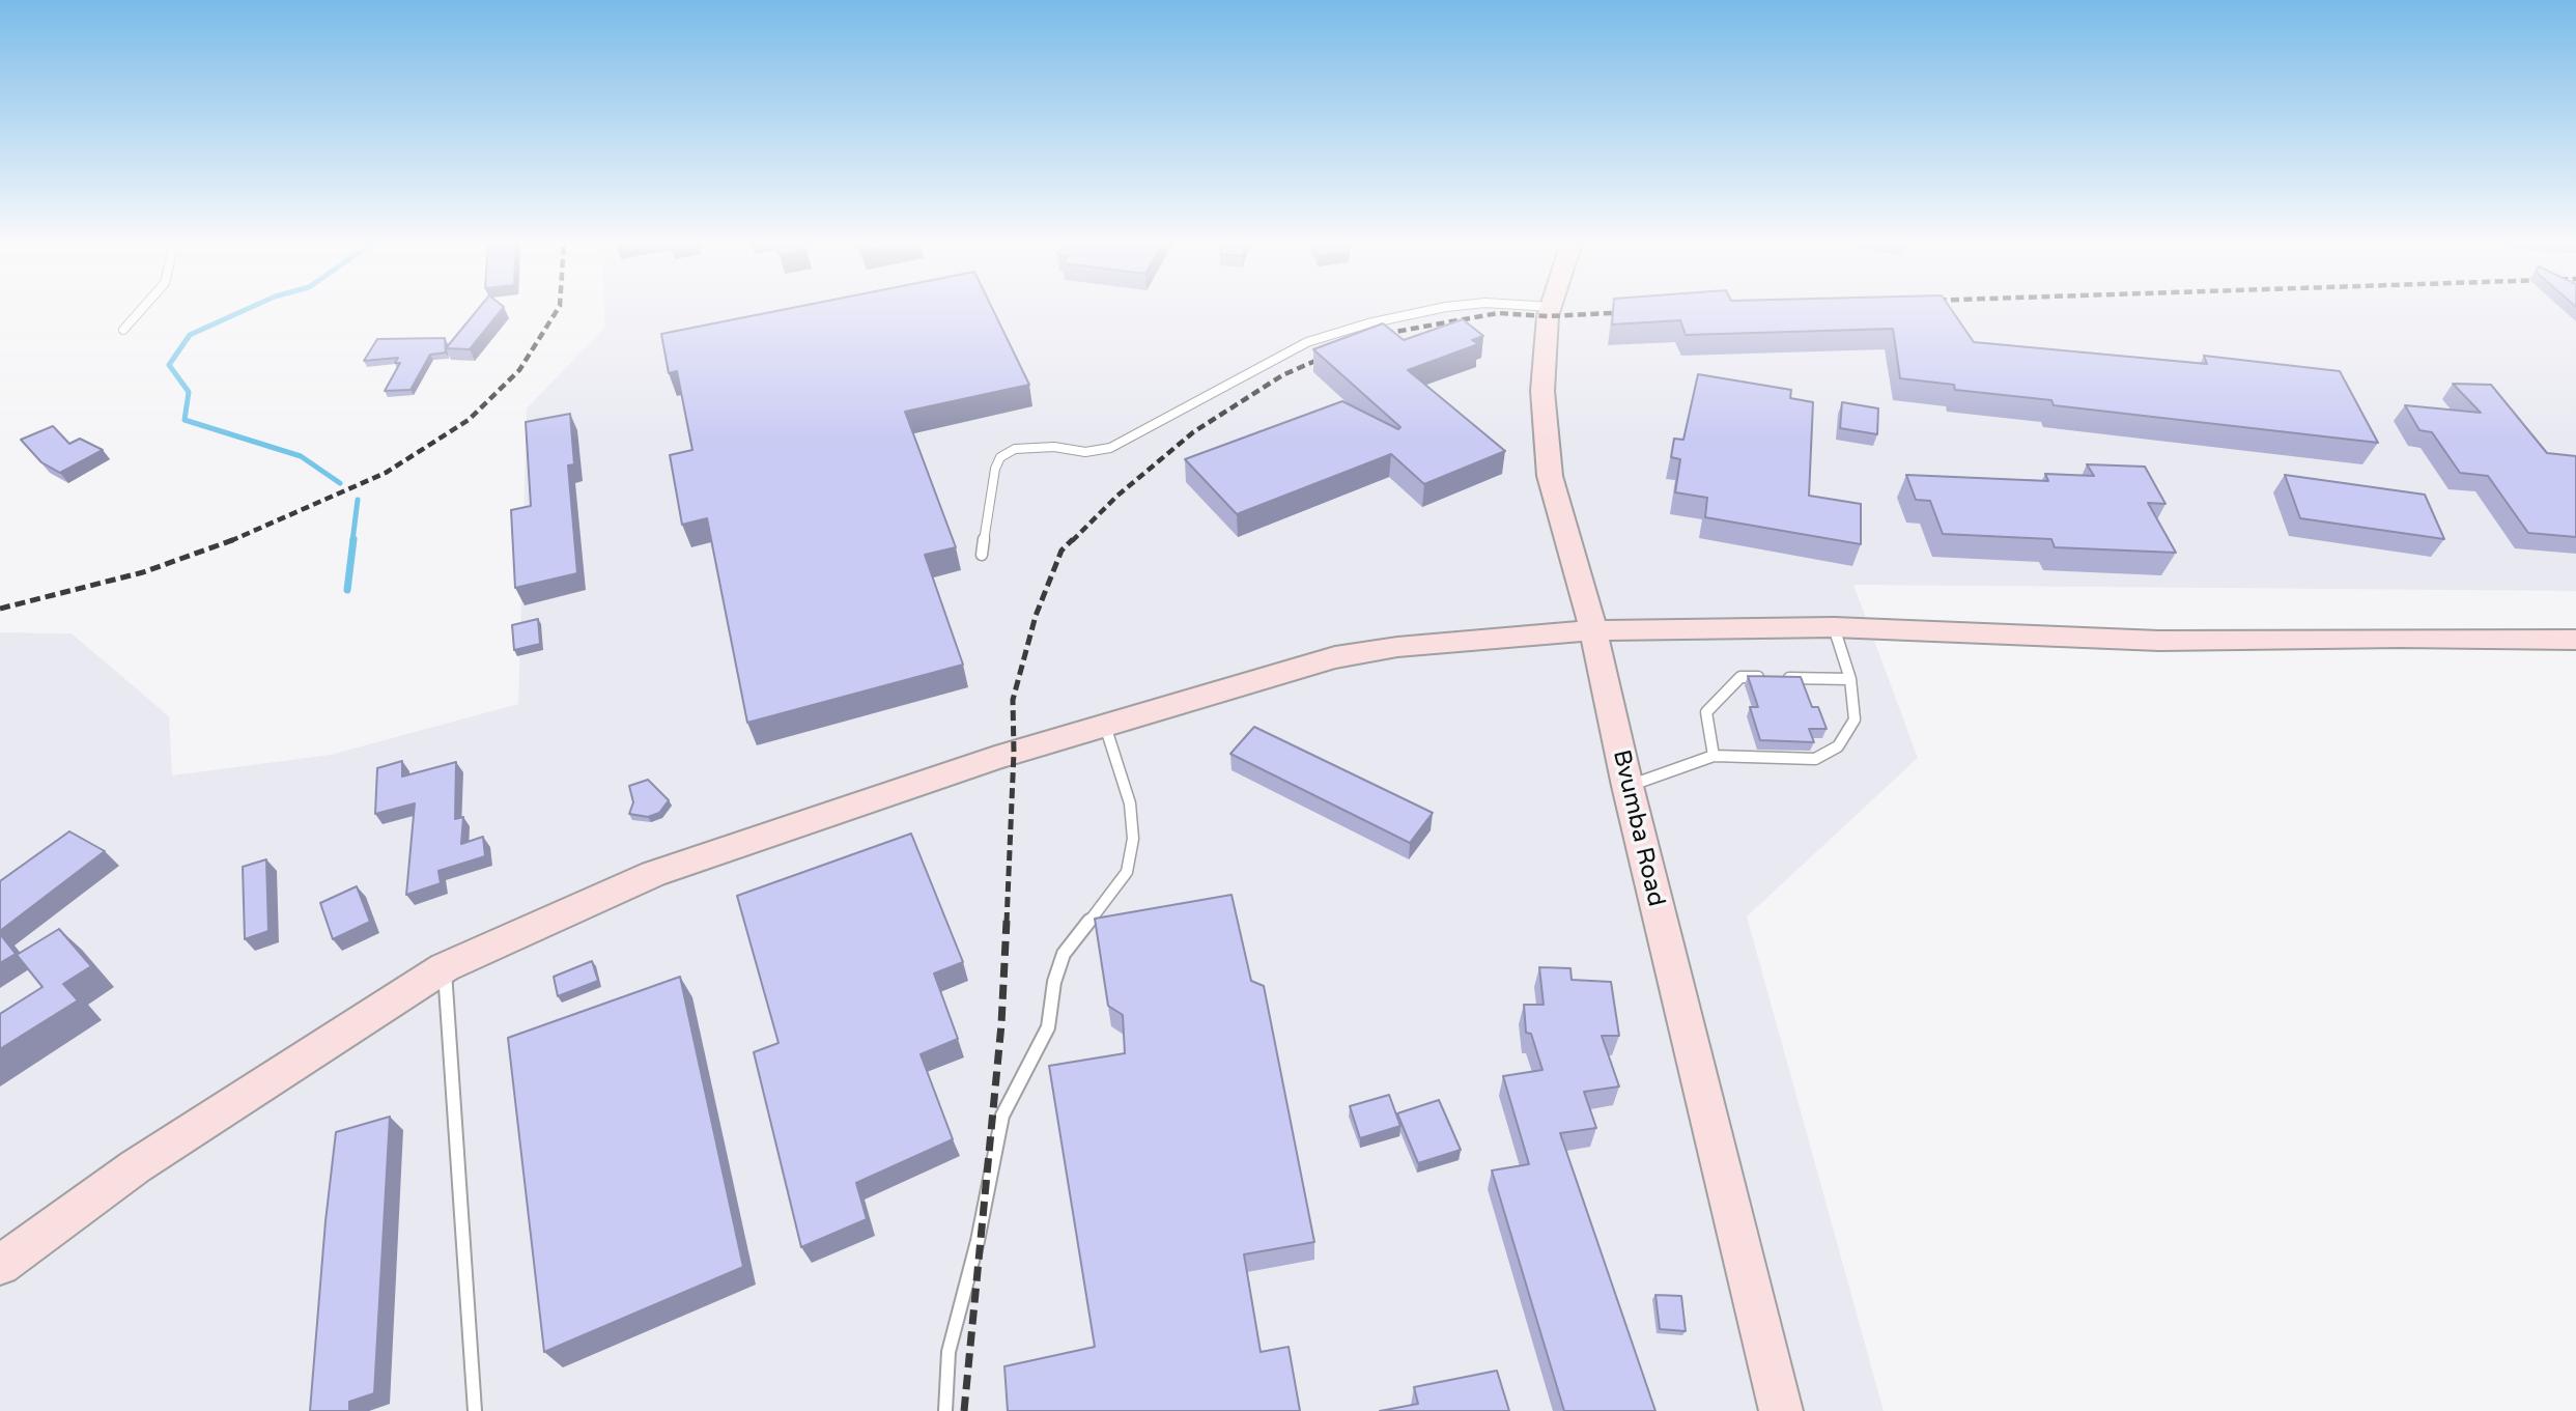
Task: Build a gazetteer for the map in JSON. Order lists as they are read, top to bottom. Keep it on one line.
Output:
{"streets":{"street":["Bvumba Road"]}}
